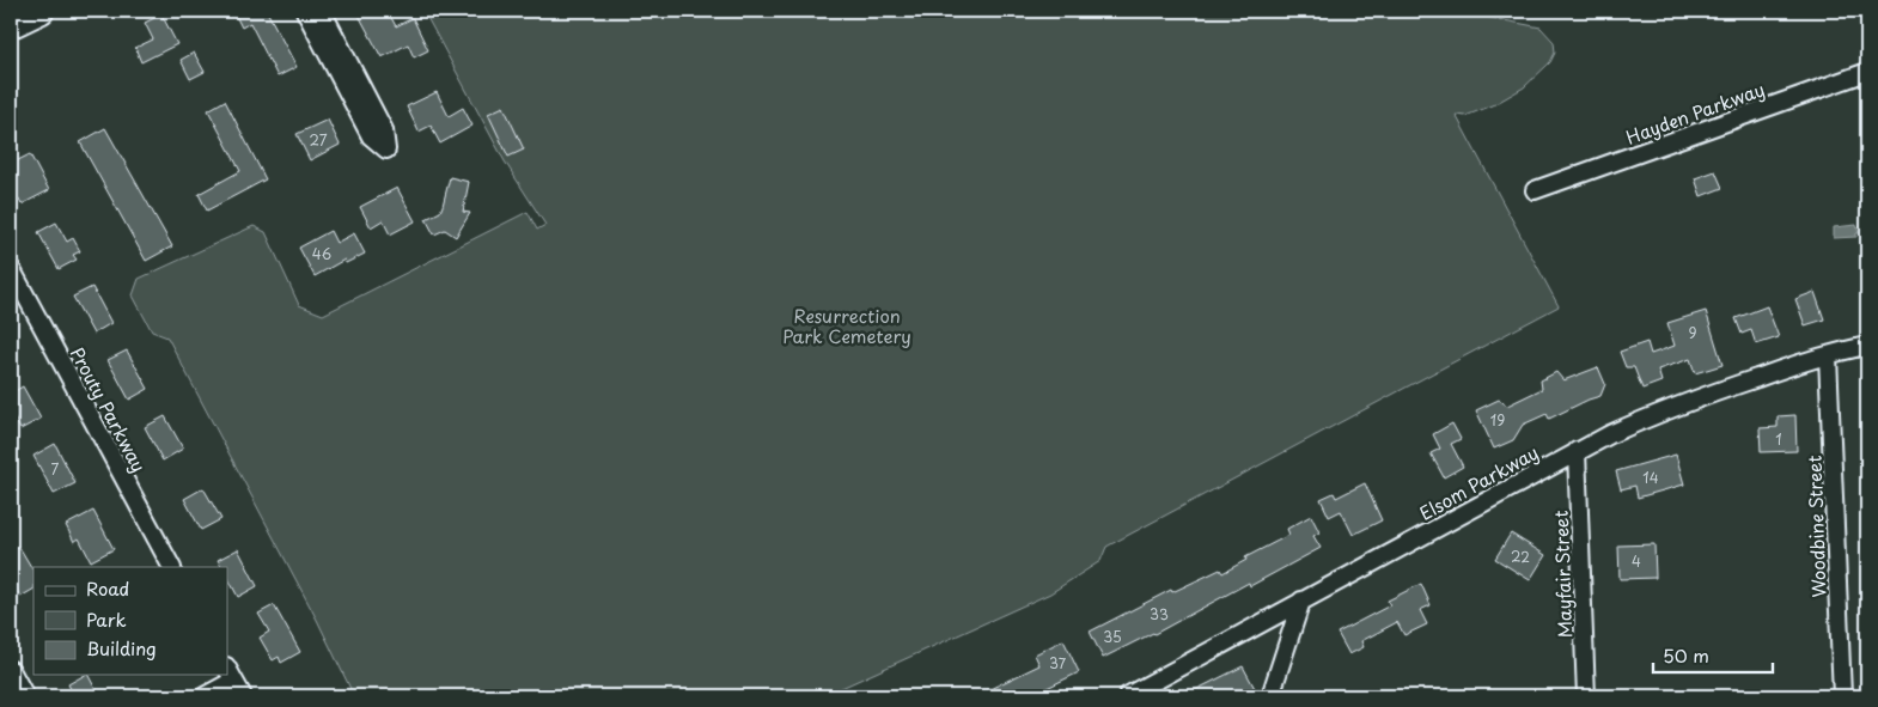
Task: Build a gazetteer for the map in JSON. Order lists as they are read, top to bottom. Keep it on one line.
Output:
{"streets":{"street":["Hayden Parkway","Prouty Parkway","Elsom Parkway","Woodbine Street","Mayfair Street"]},"crossings":[["Elsom Parkway","Woodbine Street"],["Elsom Parkway","Mayfair Street"]],"parks":["Resurrection Park Cemetery"],"house_numbers":["27","46","9","19","1","7","14","22","4","33","35","37"],"legend":["Road","Park","Building"],"scale_bar":"50 m"}
